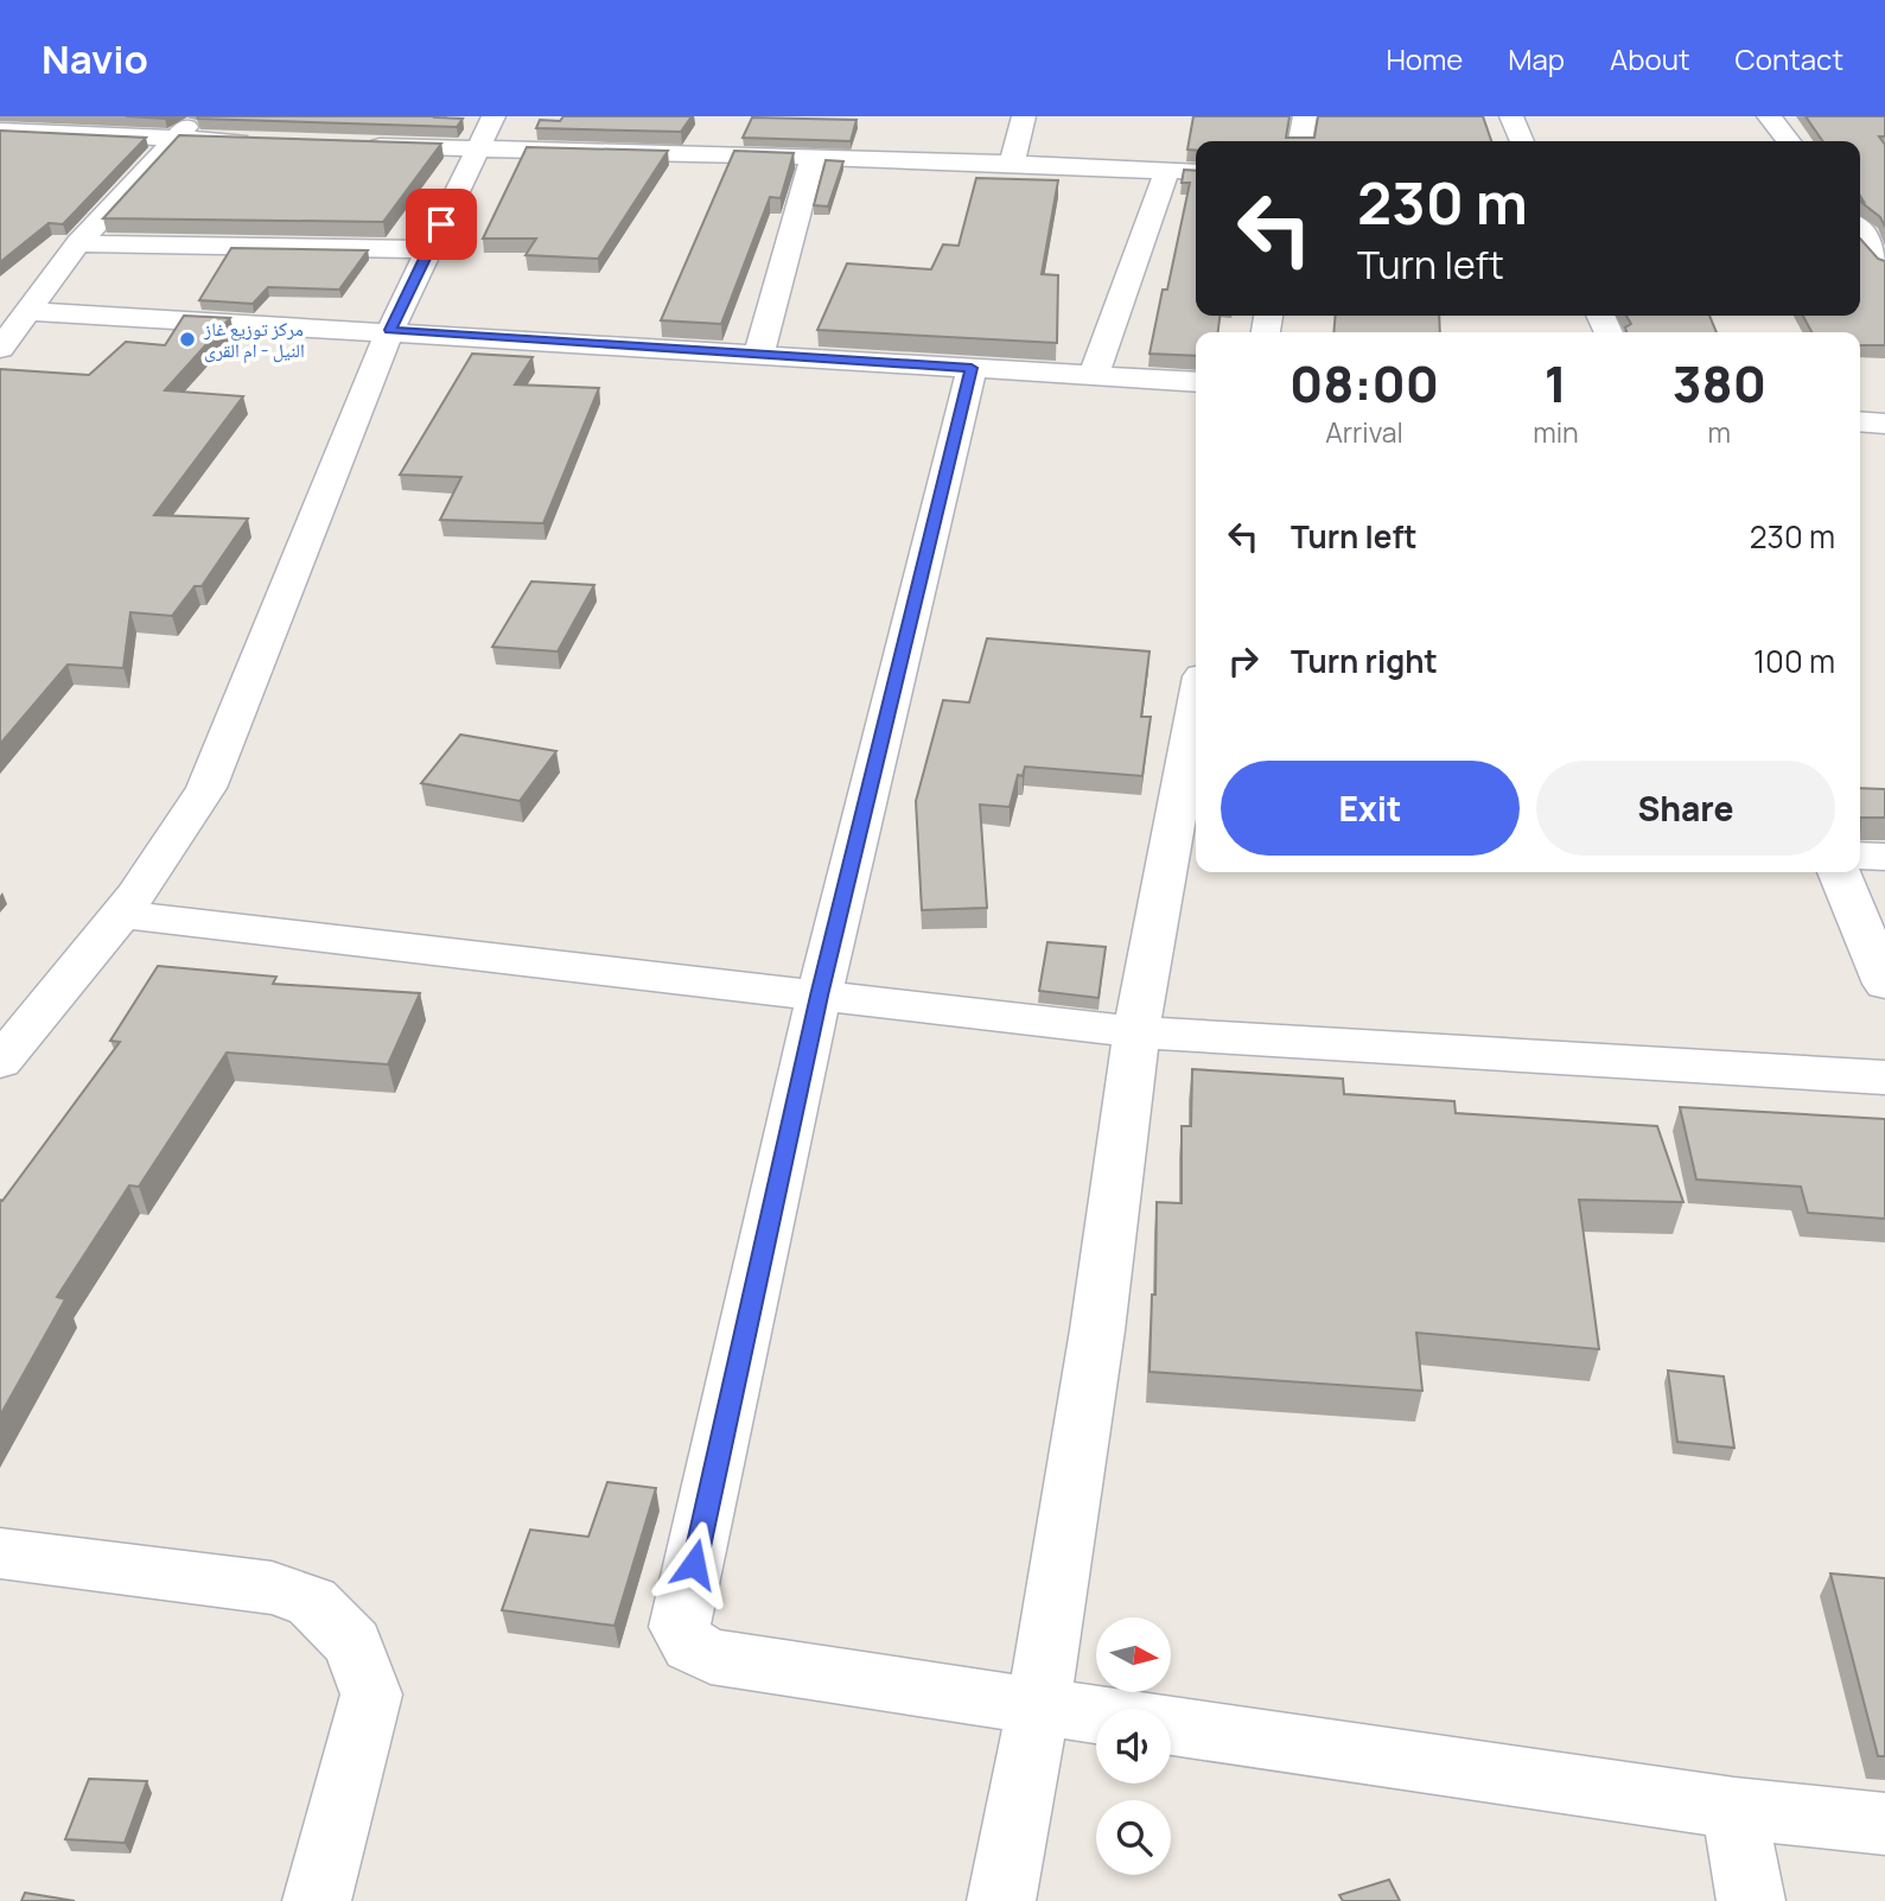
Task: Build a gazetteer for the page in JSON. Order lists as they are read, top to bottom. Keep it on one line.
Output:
{"places":["مركز توزيع غاز النيل - ام القرى"],"north":"right","page":{"header":"Navio","nav":["Home","Map","About","Contact"],"turn":["230 m","Turn left"],"eta":["08:00","Arrival","1","min","380","m"],"list":[{"name":"Turn left","value":"230 m"},{"name":"Turn right","value":"100 m"}],"buttons":["Exit","Share"]}}
